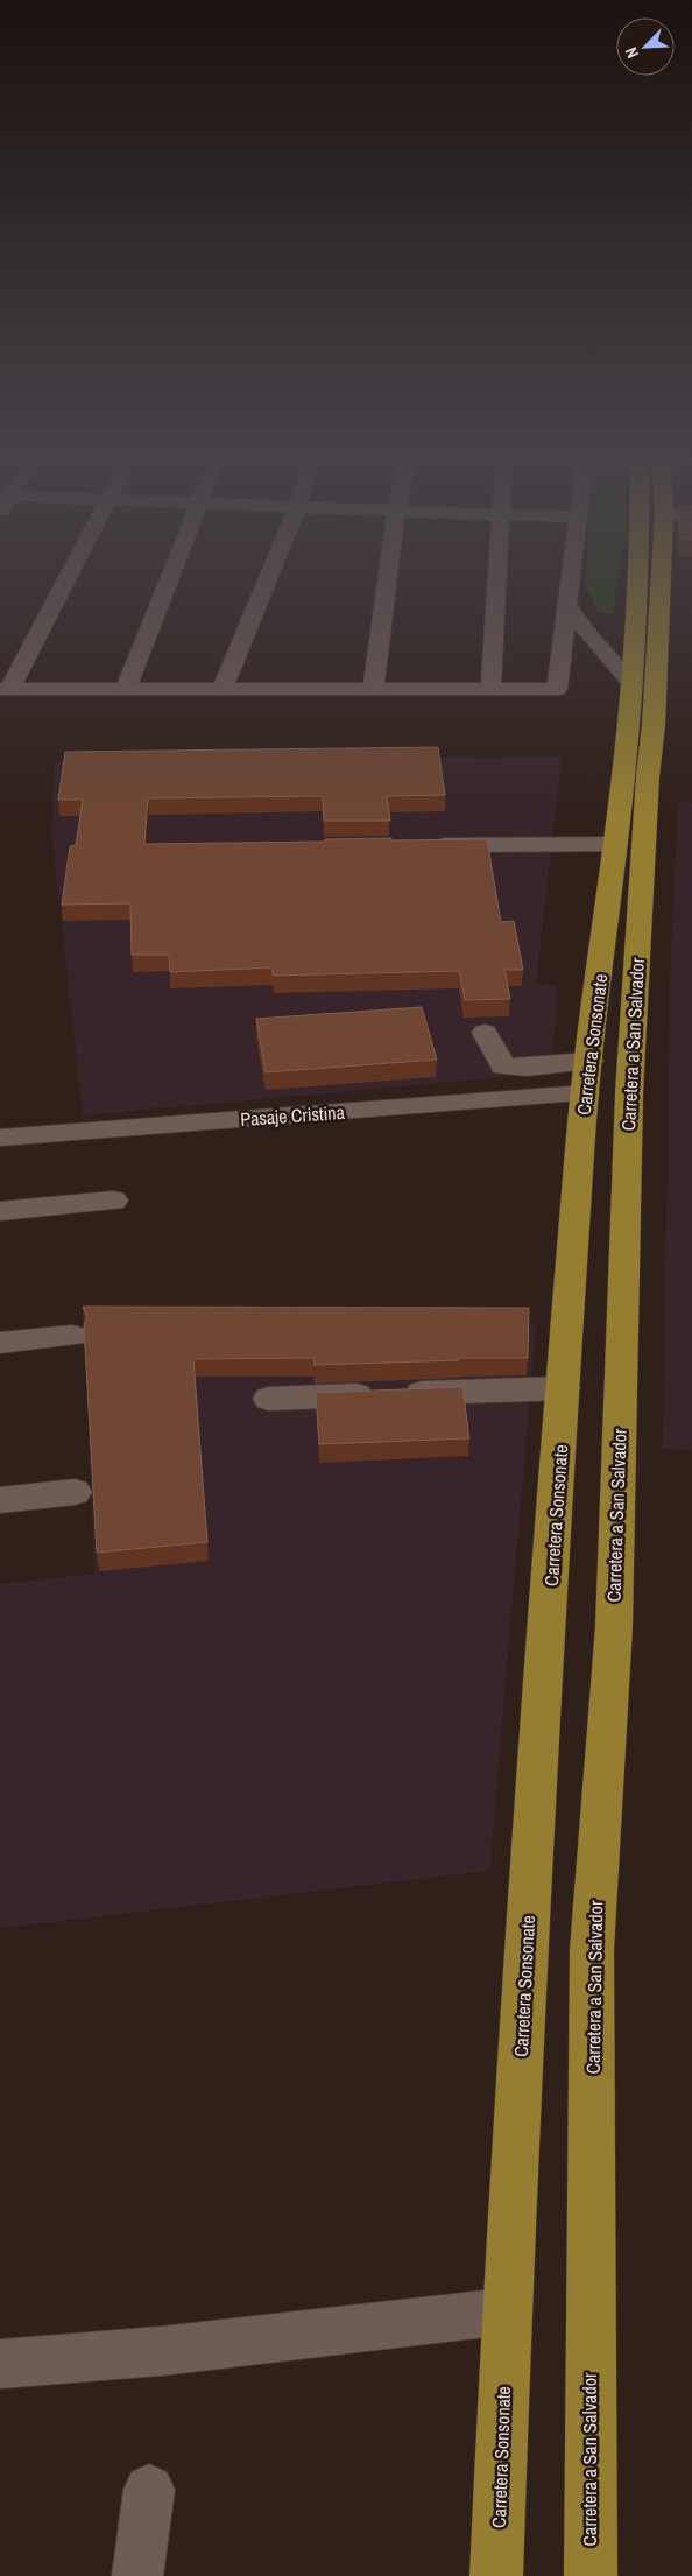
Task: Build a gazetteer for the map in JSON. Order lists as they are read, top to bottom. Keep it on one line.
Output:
{"streets":{"highway":["Carretera Sonsonate","Carretera a San Salvador"],"street":["Pasaje Cristina"]},"crossings":[["Carretera Sonsonate","Pasaje Cristina"]],"north":"bottom left"}
